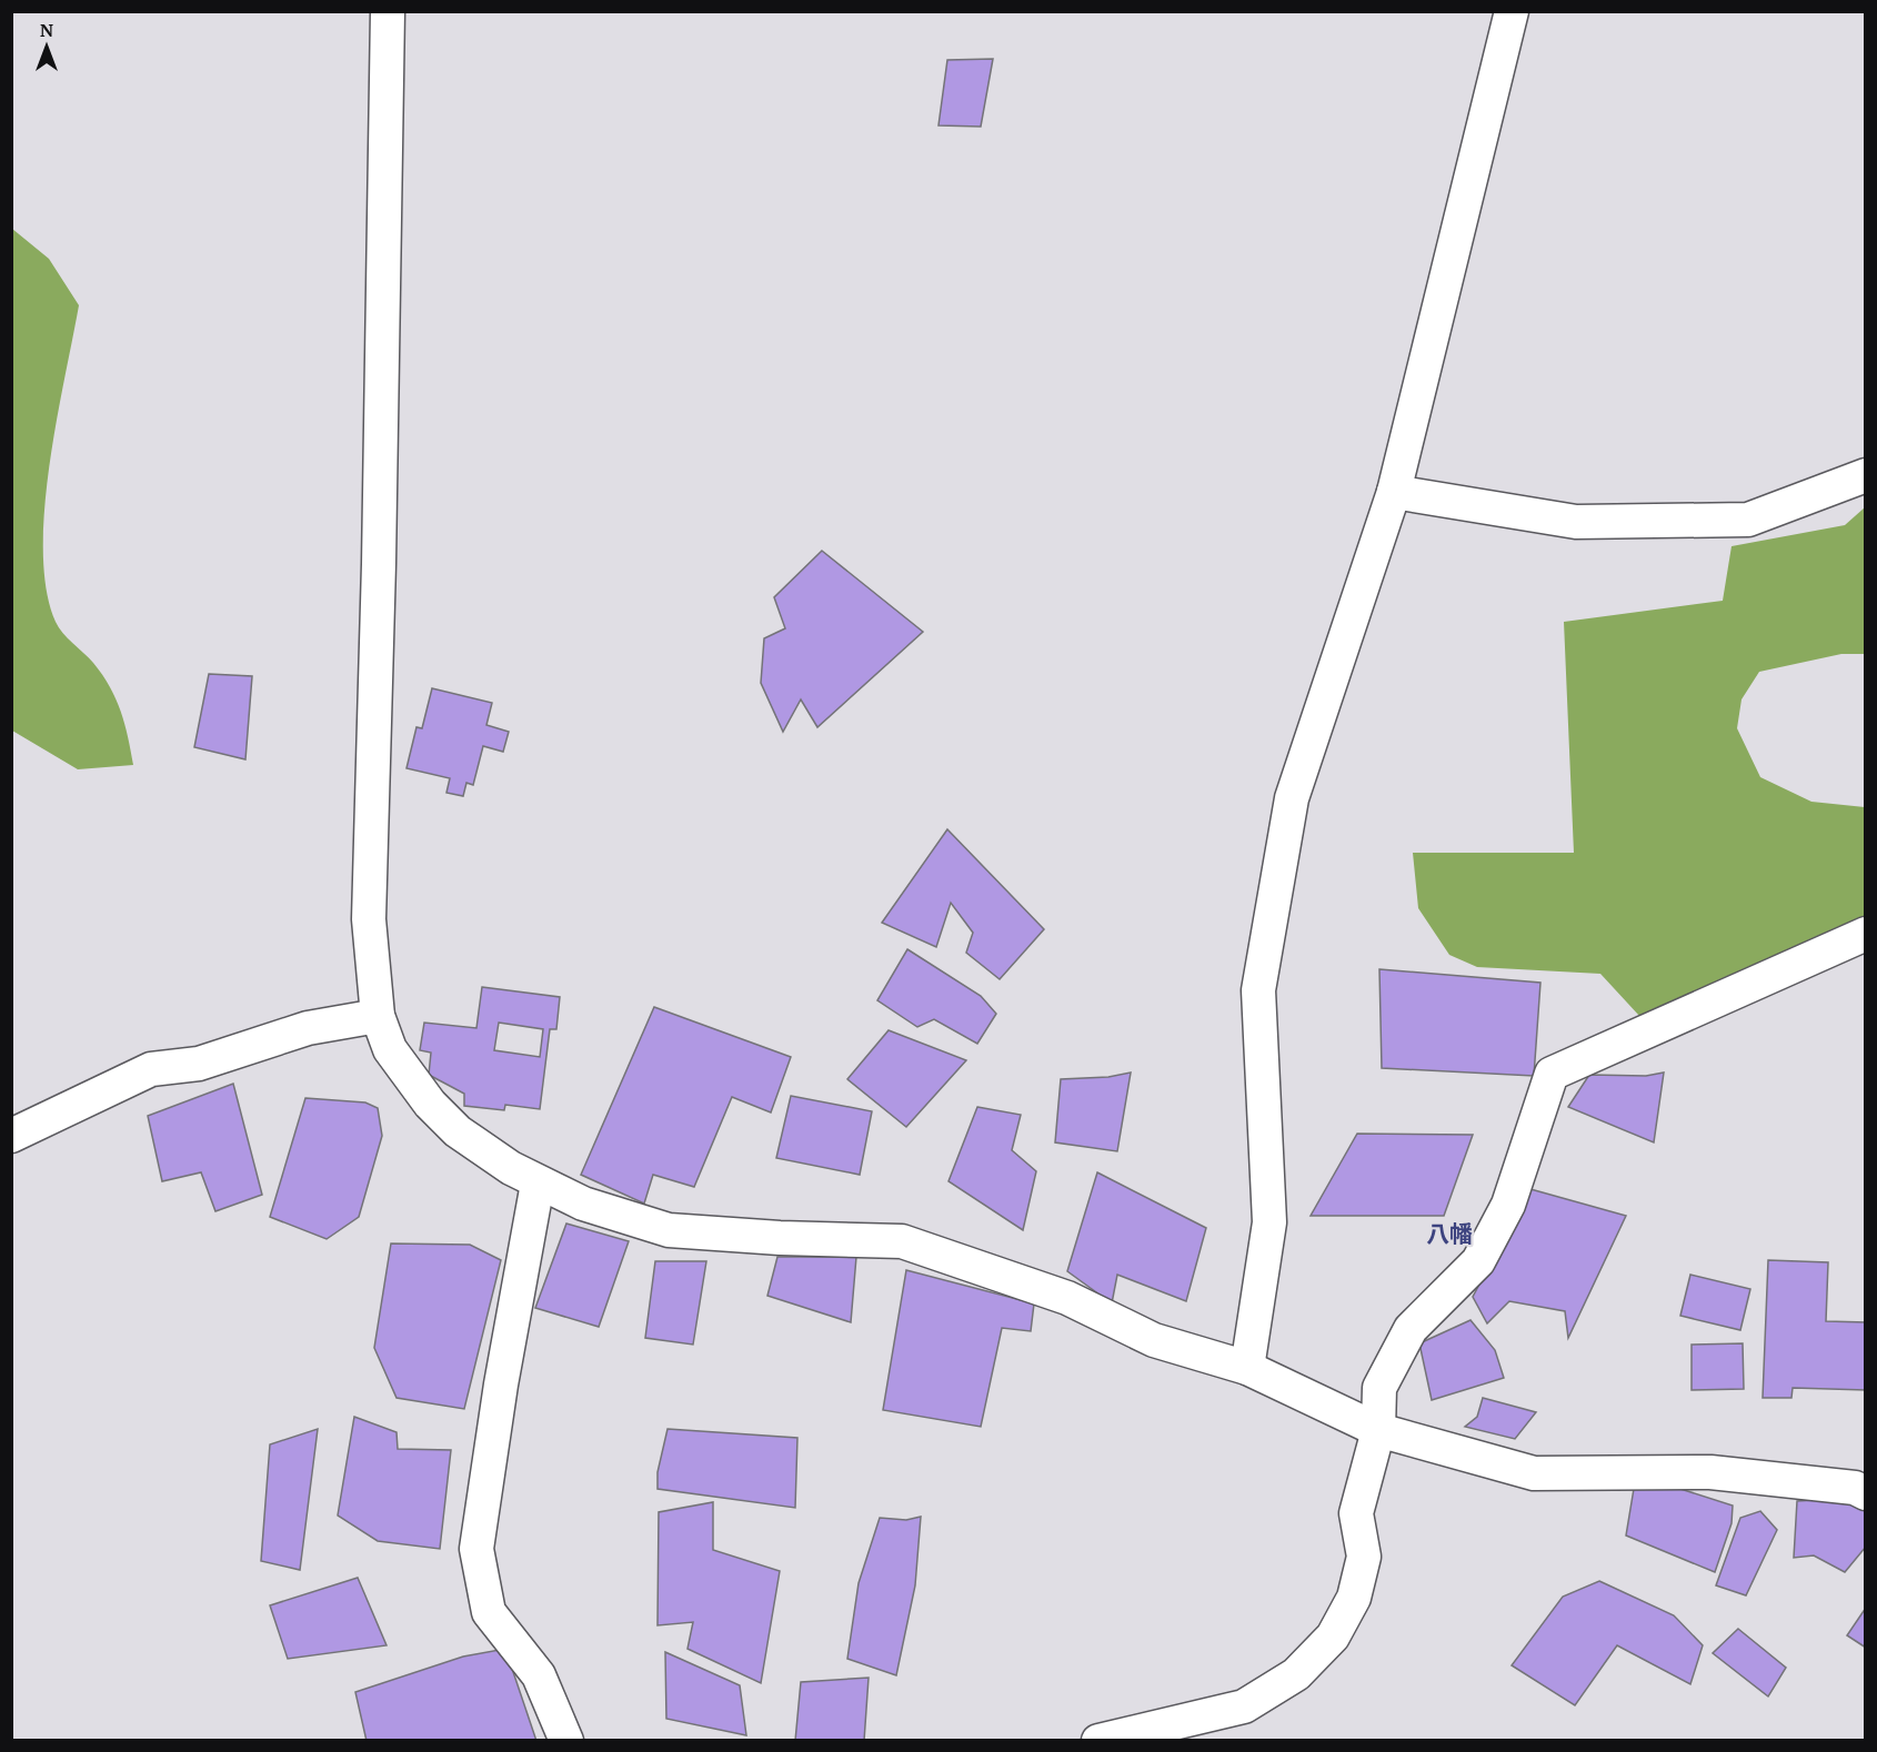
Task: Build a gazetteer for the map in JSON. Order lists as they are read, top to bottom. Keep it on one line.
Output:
{"districts":["八幡"],"north":"top"}
